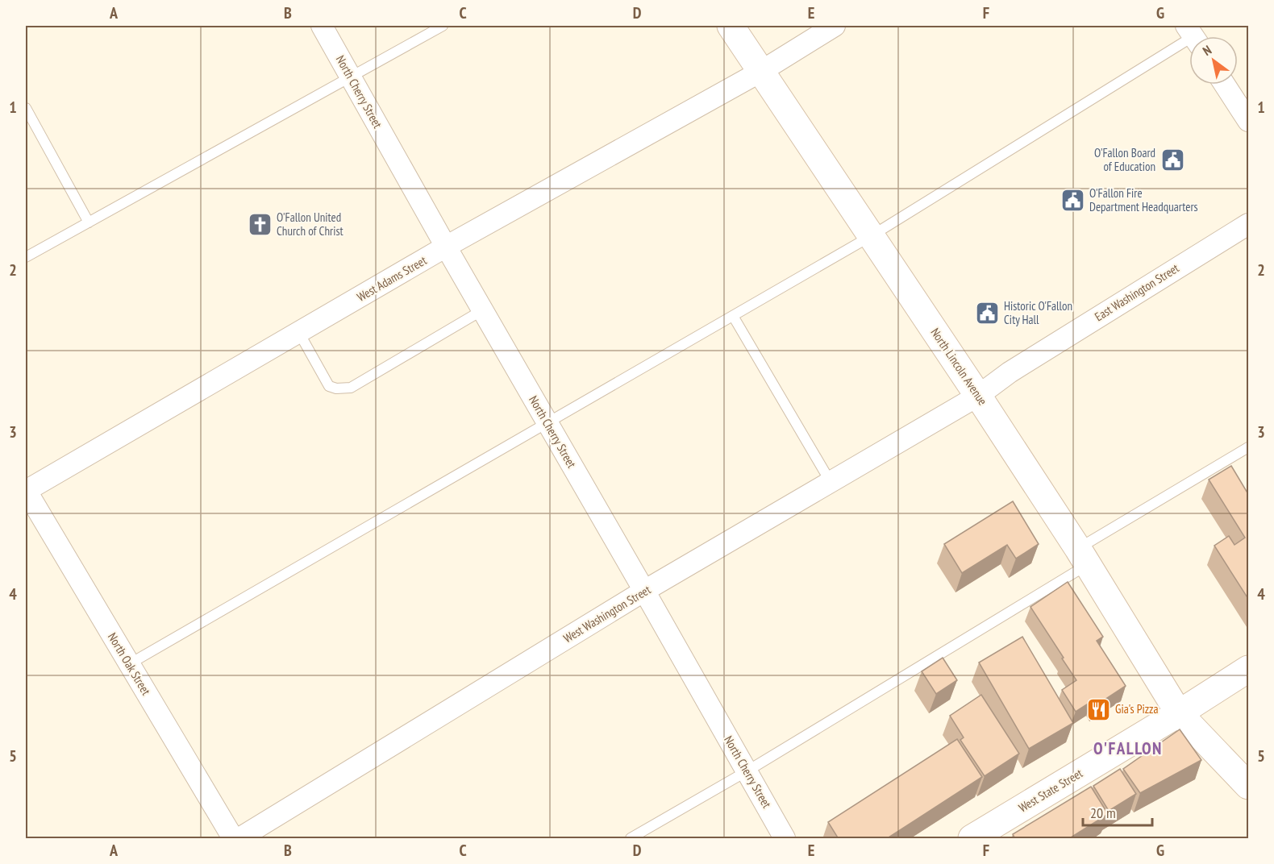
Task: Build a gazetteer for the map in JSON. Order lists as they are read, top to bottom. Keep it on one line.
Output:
{"streets":{"main road":["North Lincoln Avenue","West State Street"],"street":["North Cherry Street","West Adams Street","East Washington Street","West Washington Street","North Oak Street"]},"crossings":[["North Cherry Street","West Adams Street"],["North Cherry Street","West Washington Street"],["West Adams Street","North Lincoln Avenue"],["West Adams Street","North Oak Street"],["East Washington Street","North Lincoln Avenue"],["East Washington Street","West Washington Street"],["North Lincoln Avenue","West Washington Street"],["North Lincoln Avenue","West State Street"]],"districts":["O'FALLON"],"places":{"public building":["O'Fallon Board of Education","O'Fallon Fire Department Headquarters","Historic O'Fallon City Hall"],"church":["O'Fallon United Church of Christ"],"restaurant":["Gia's Pizza"]},"scale_bar":"20 m","north":"top left","grid":{"columns":["A","B","C","D","E","F","G"],"rows":["1","2","3","4","5"]}}
